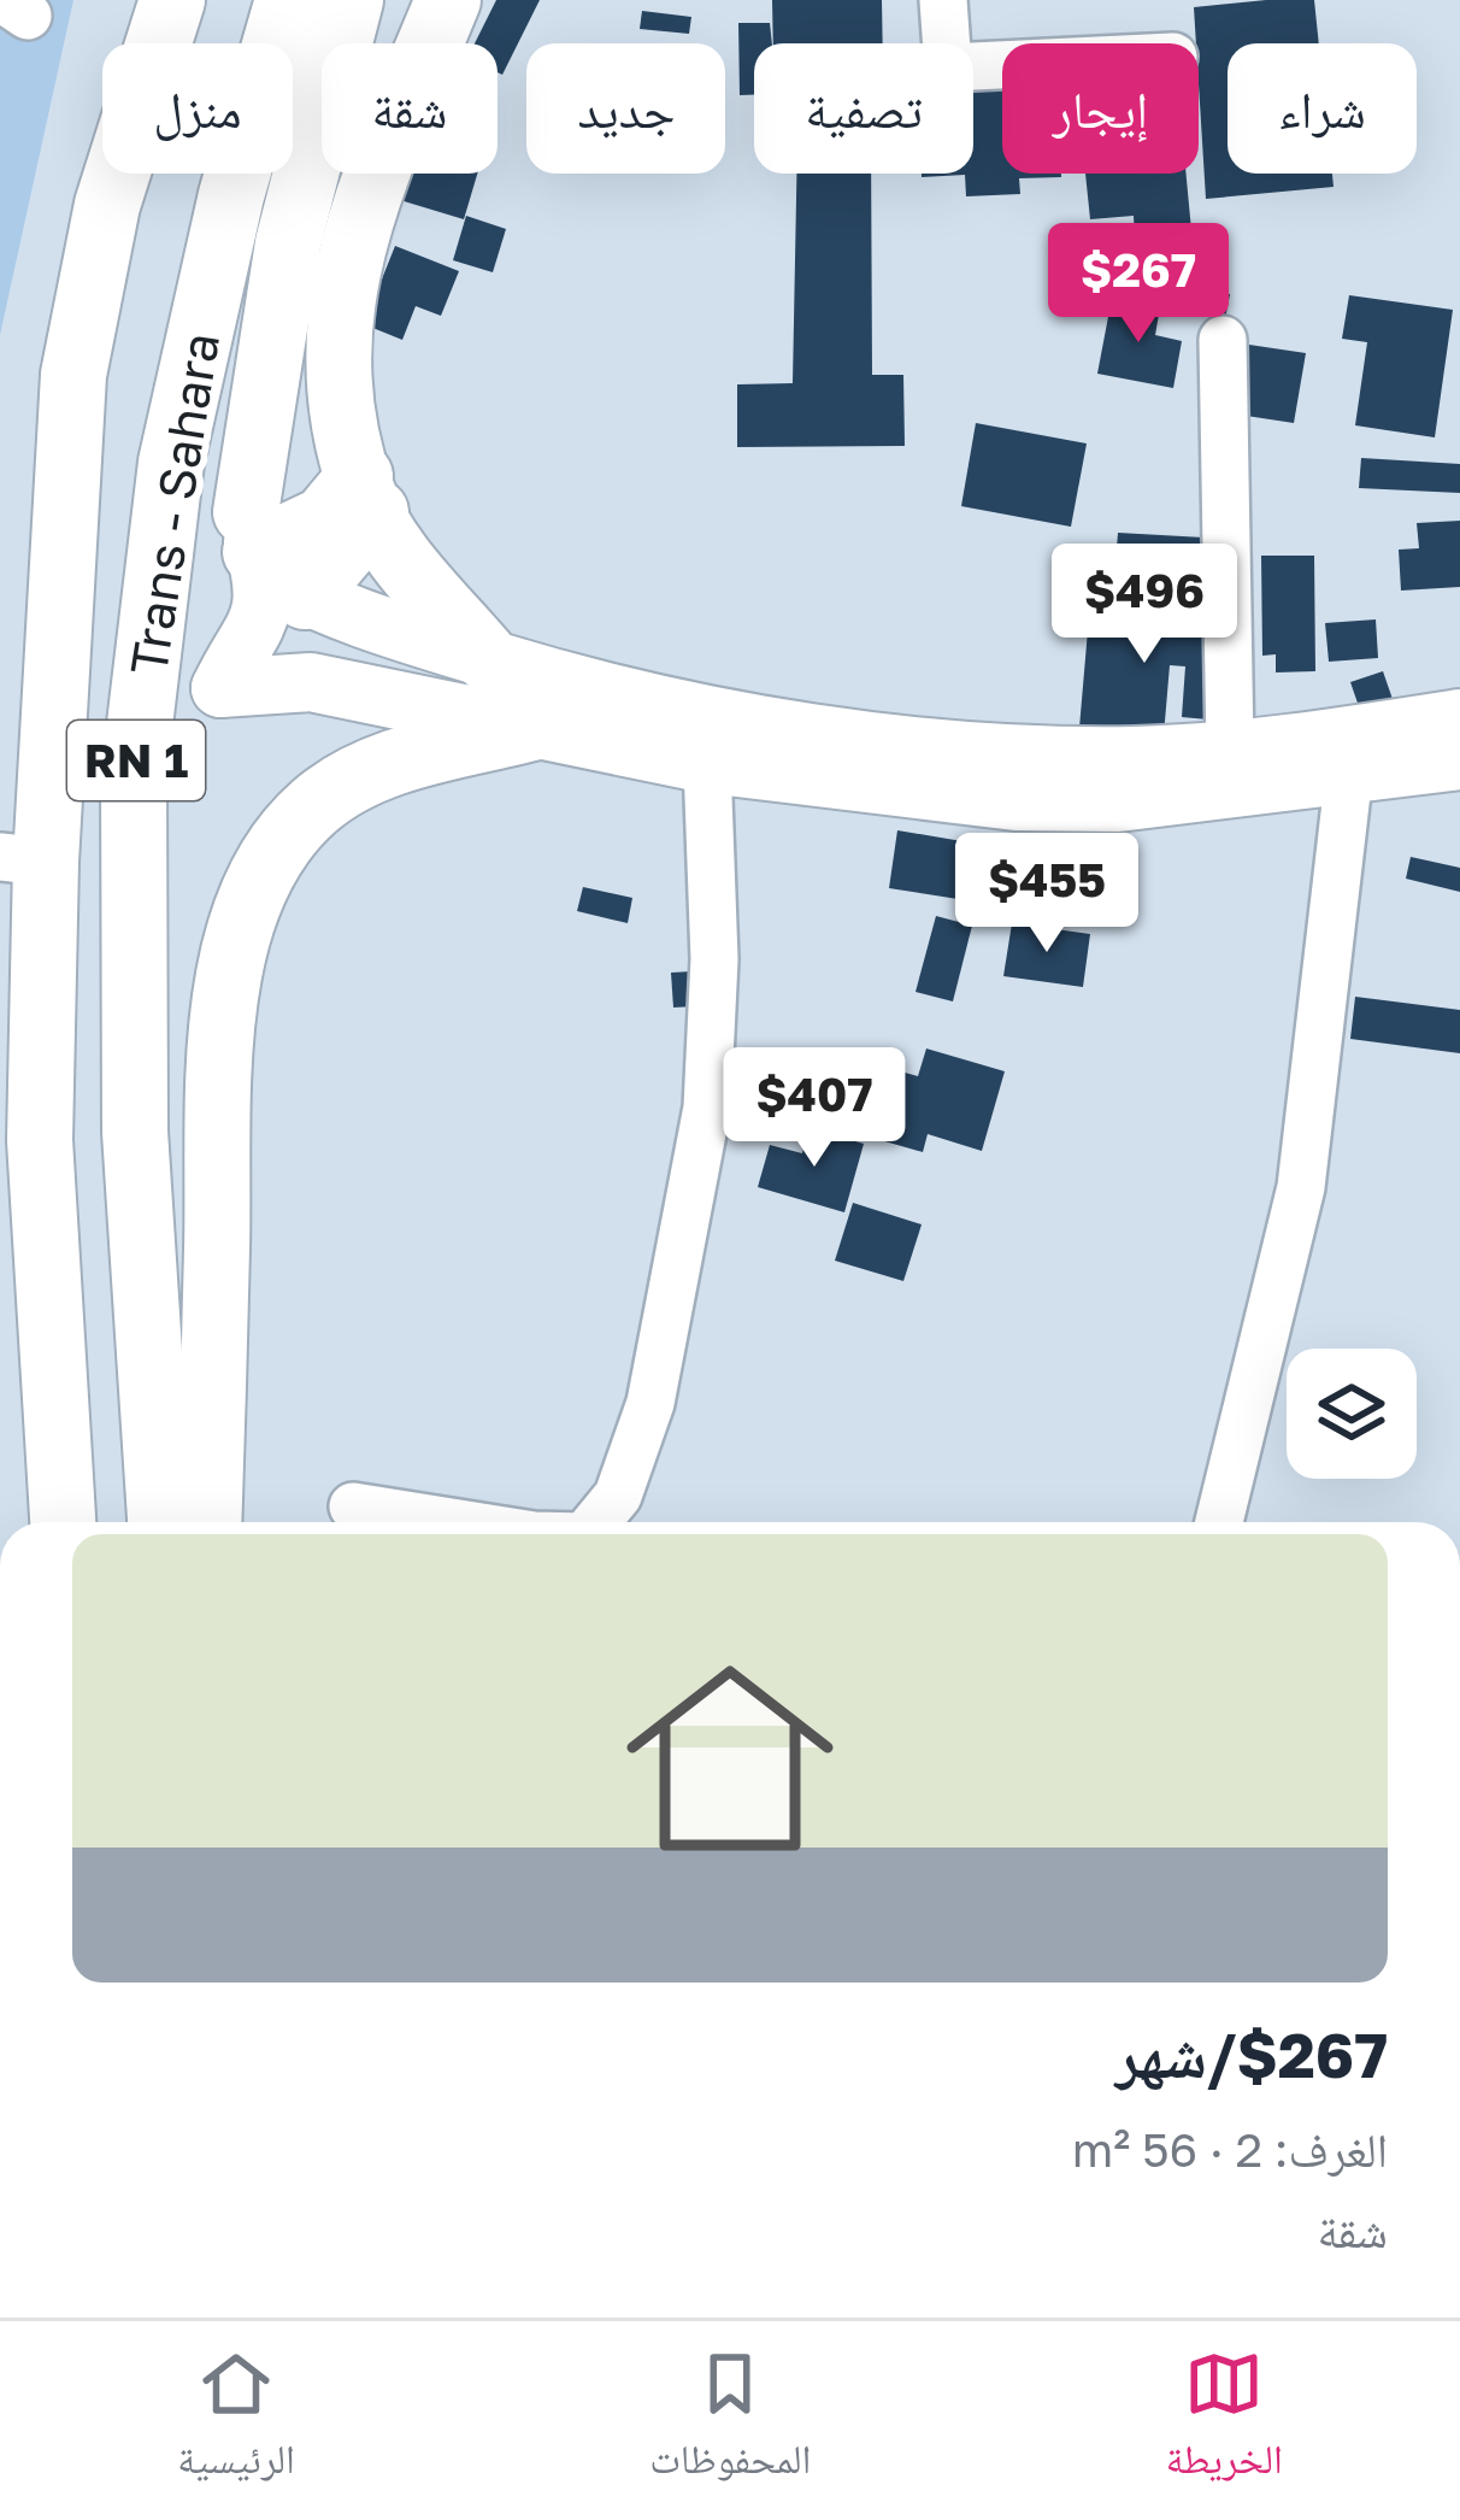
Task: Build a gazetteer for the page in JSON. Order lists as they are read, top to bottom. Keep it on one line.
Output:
{"streets":{"highway":["Trans - Sahara","RN 1"]},"page":{"chip":["شراء","إيجار","تصفية","جديد","شقة","منزل"],"price":["$267","$496","$455","$407"],"list":[{"name":"$267/شهر","note":"الغرف: 2 · 56 m² · شقة"}],"tabs":["الخريطة","المحفوظات","الرئيسية"]}}
